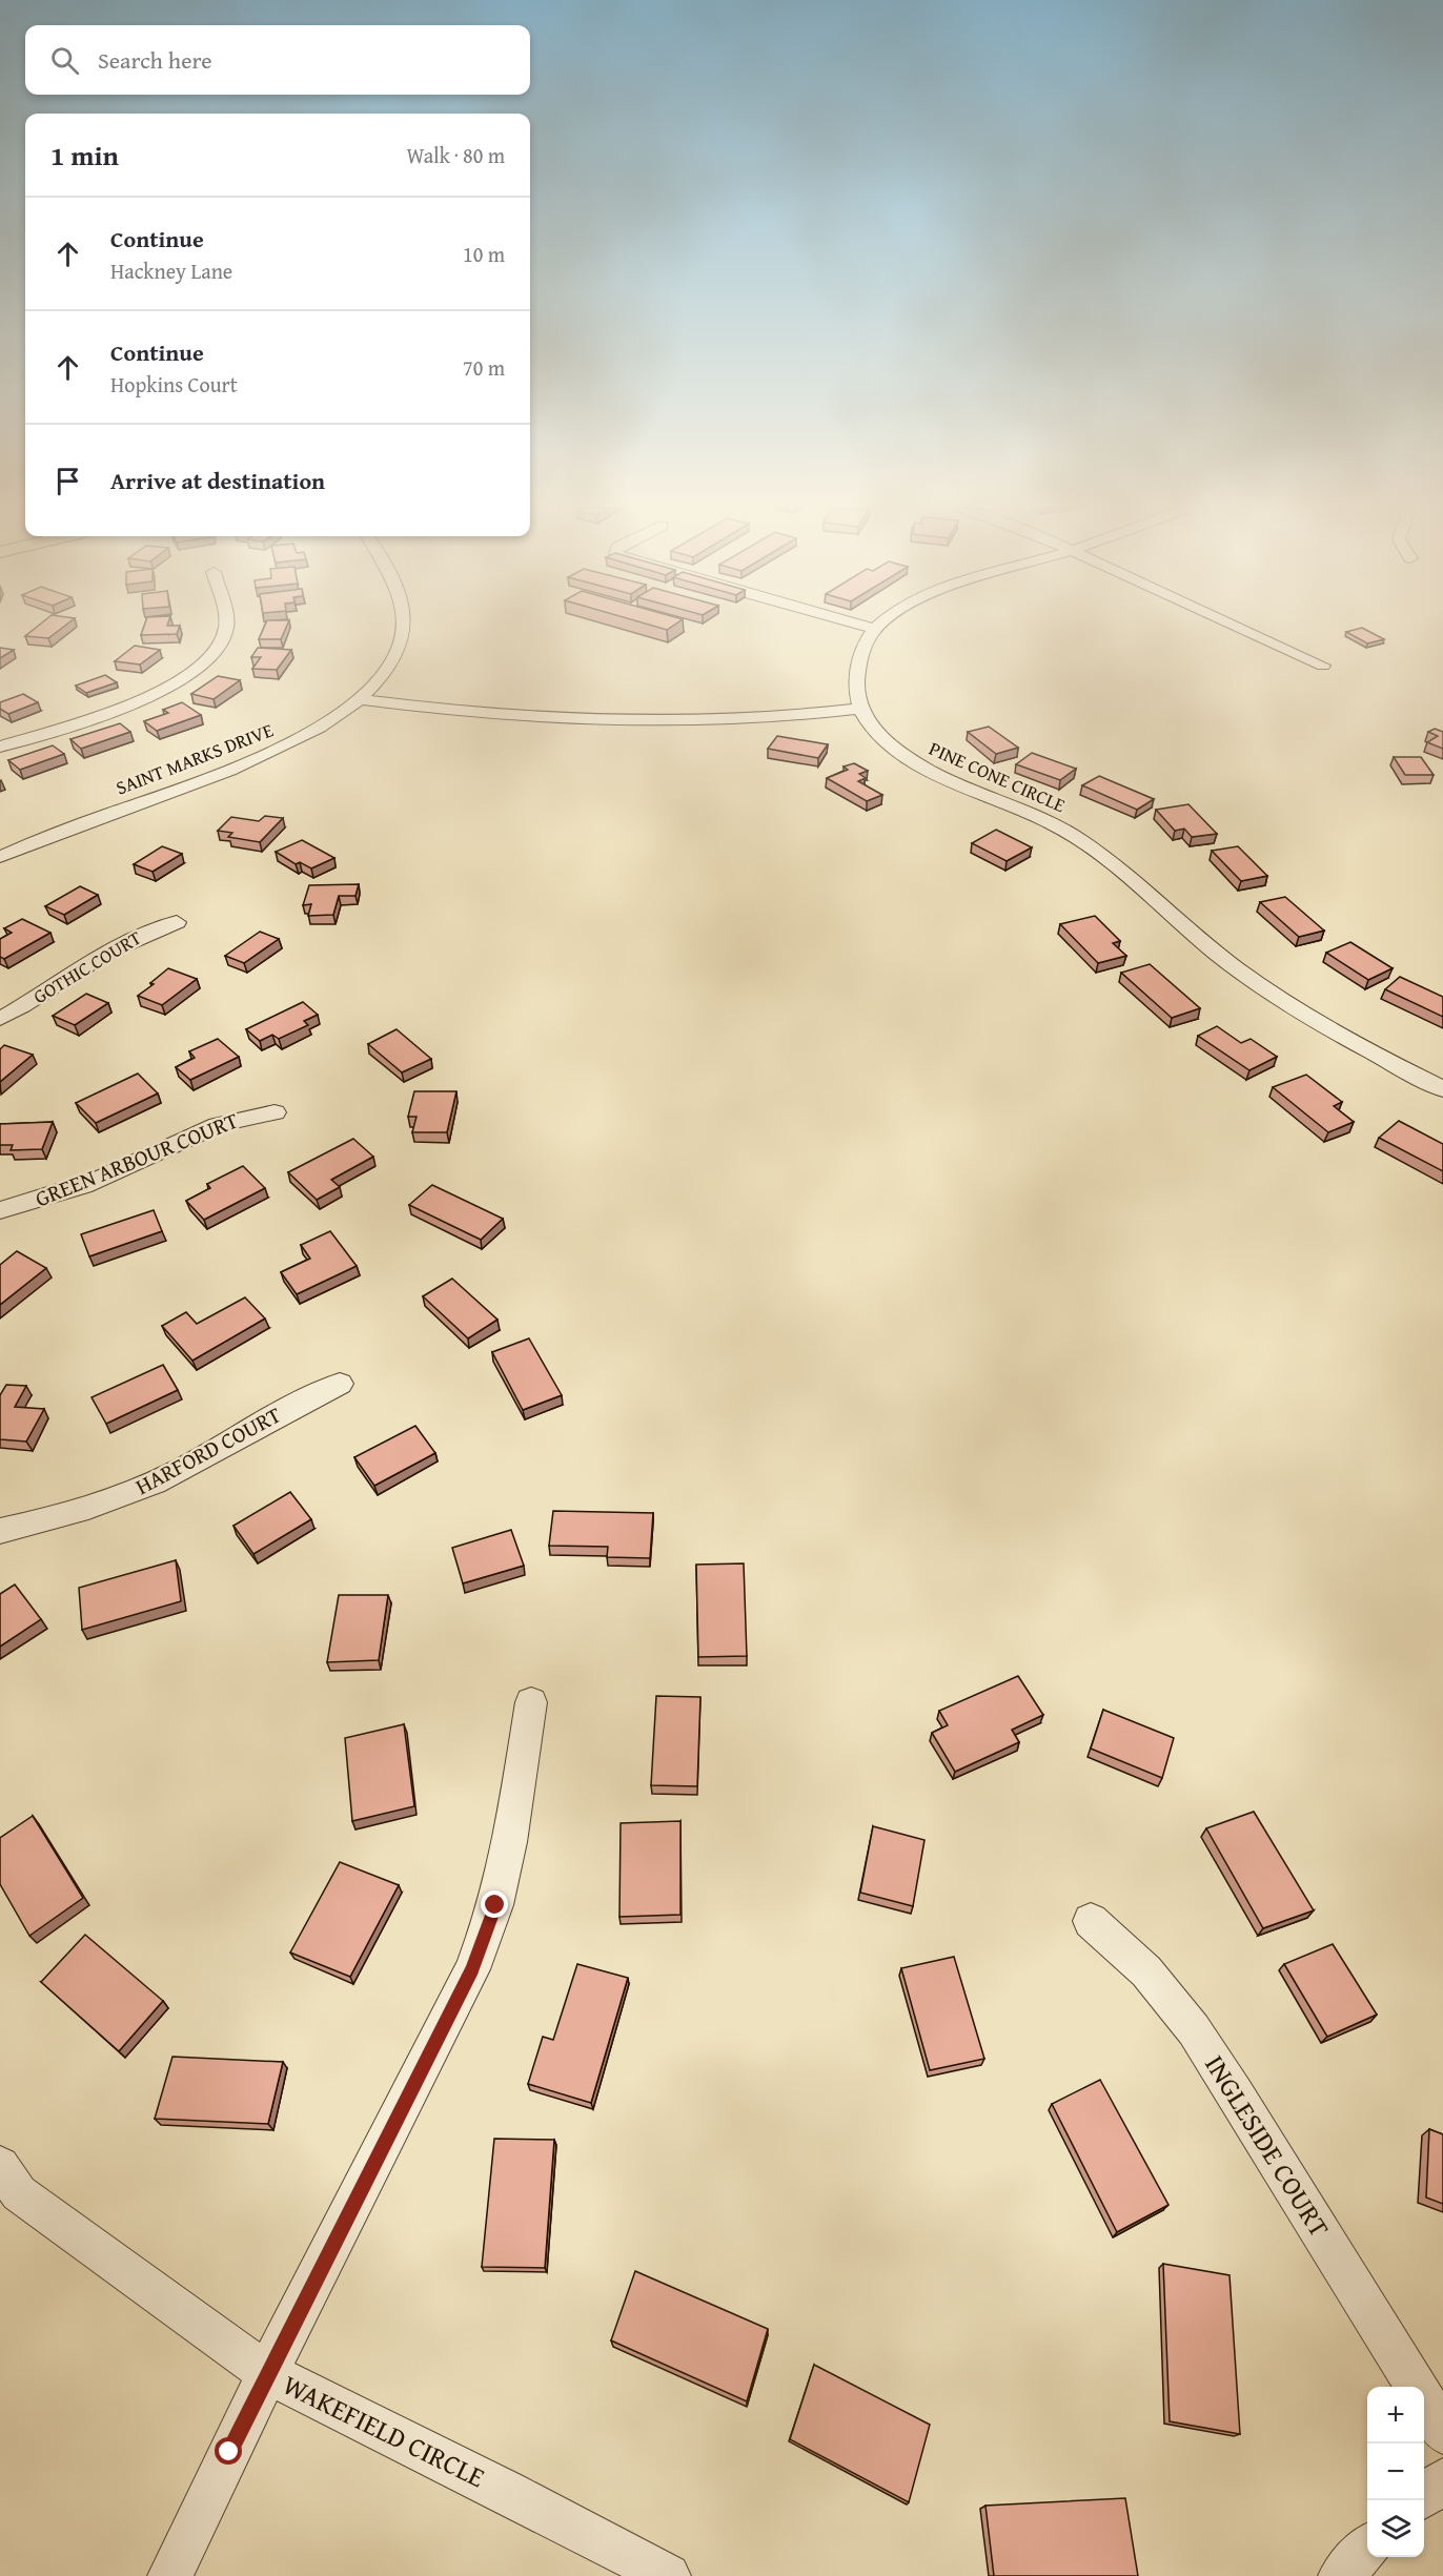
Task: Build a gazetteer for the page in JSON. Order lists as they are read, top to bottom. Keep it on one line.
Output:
{"streets":{"street":["SAINT MARKS DRIVE","PINE CONE CIRCLE","GOTHIC COURT","GREEN ARBOUR COURT","HARFORD COURT","INGLESIDE COURT","WAKEFIELD CIRCLE"]},"page":{"search":"Search here","heading":["1 min","Walk · 80 m"],"list":[["Continue","Hackney Lane","10 m"],["Continue","Hopkins Court","70 m"],"Arrive at destination"],"map_buttons":["+","−"]}}
